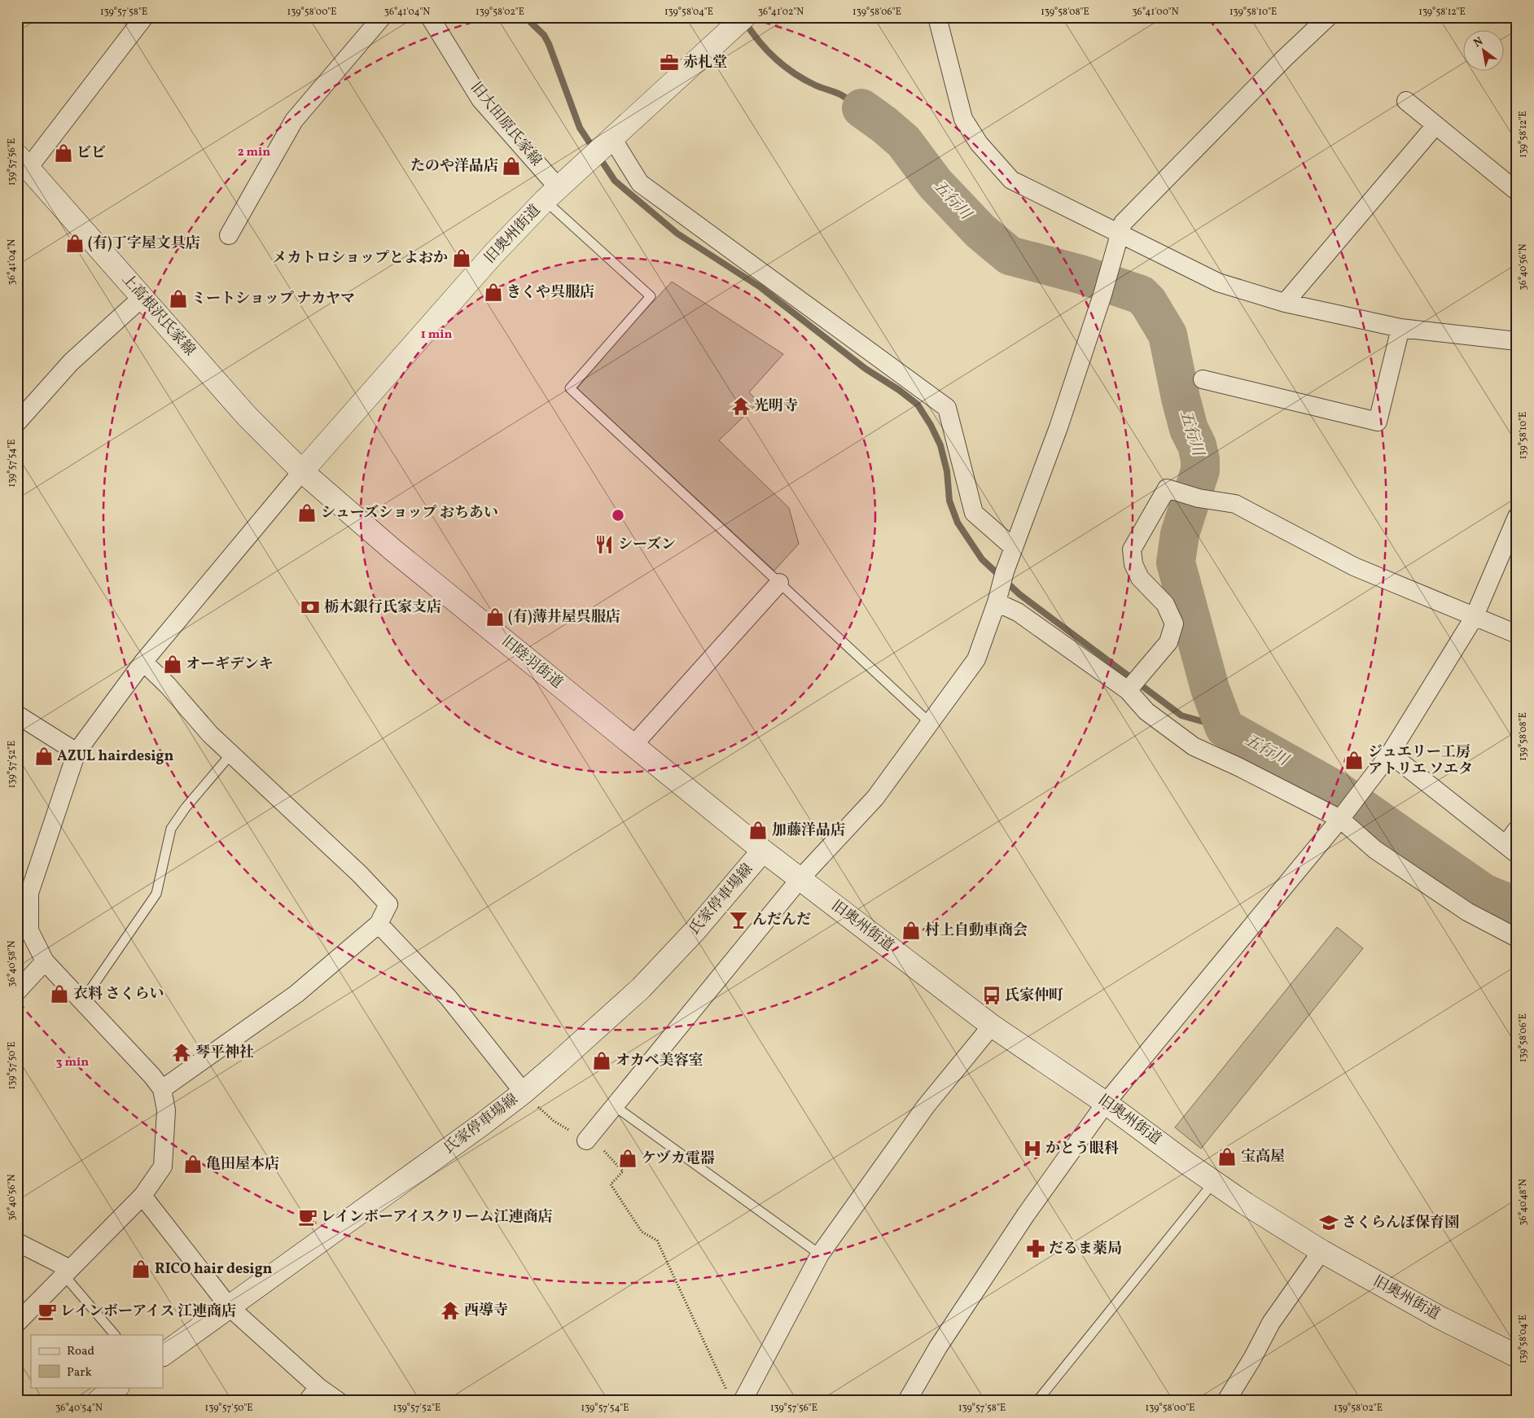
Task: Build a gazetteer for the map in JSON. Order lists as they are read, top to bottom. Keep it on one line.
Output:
{"streets":{"main road":["旧奥州街道","上高根沢氏家線","旧陸羽街道","氏家停車場線"],"street":["旧大田原氏家線"]},"crossings":[["旧大田原氏家線","旧奥州街道"],["旧奥州街道","上高根沢氏家線"],["旧奥州街道","旧陸羽街道"],["旧奥州街道","氏家停車場線"],["上高根沢氏家線","旧陸羽街道"],["旧陸羽街道","氏家停車場線"]],"water":["五行川"],"places":{"office":["赤札堂"],"shop":["ビビ","たのや洋品店","(有)丁字屋文具店","メカトロショップとよおか","きくや呉服店","ミートショップ ナカヤマ","シューズショップ おちあい","(有)薄井屋呉服店","オーギデンキ","AZUL hairdesign","ジュエリー工房 アトリエ ソエタ","加藤洋品店","村上自動車商会","衣料 さくらい","オカベ美容室","宝高屋","ケヅカ電器","亀田屋本店","RICO hair design"],"temple":["光明寺","琴平神社","西導寺"],"restaurant":["シーズン"],"bank":["栃木銀行氏家支店"],"bar":["んだんだ"],"bus stop":["氏家仲町"],"hospital":["かとう眼科"],"cafe":["レインボーアイスクリーム江連商店","レインボーアイス 江連商店"],"school or university":["さくらんぼ保育園"],"pharmacy":["だるま薬局"]},"legend":["Road","Park"],"north":"top left","coordinates":["139°57'58\"E","139°58'00\"E","36°41'04\"N","139°58'02\"E","139°58'04\"E","36°41'02\"N","139°58'06\"E","139°58'08\"E","36°41'00\"N","139°58'10\"E","139°58'12\"E","139°57'56\"E","36°40'56\"N","139°57'54\"E","139°57'52\"E","36°40'58\"N","139°57'50\"E","36°40'48\"N","36°40'54\"N"],"rings":["2 min","1 min","3 min"]}
